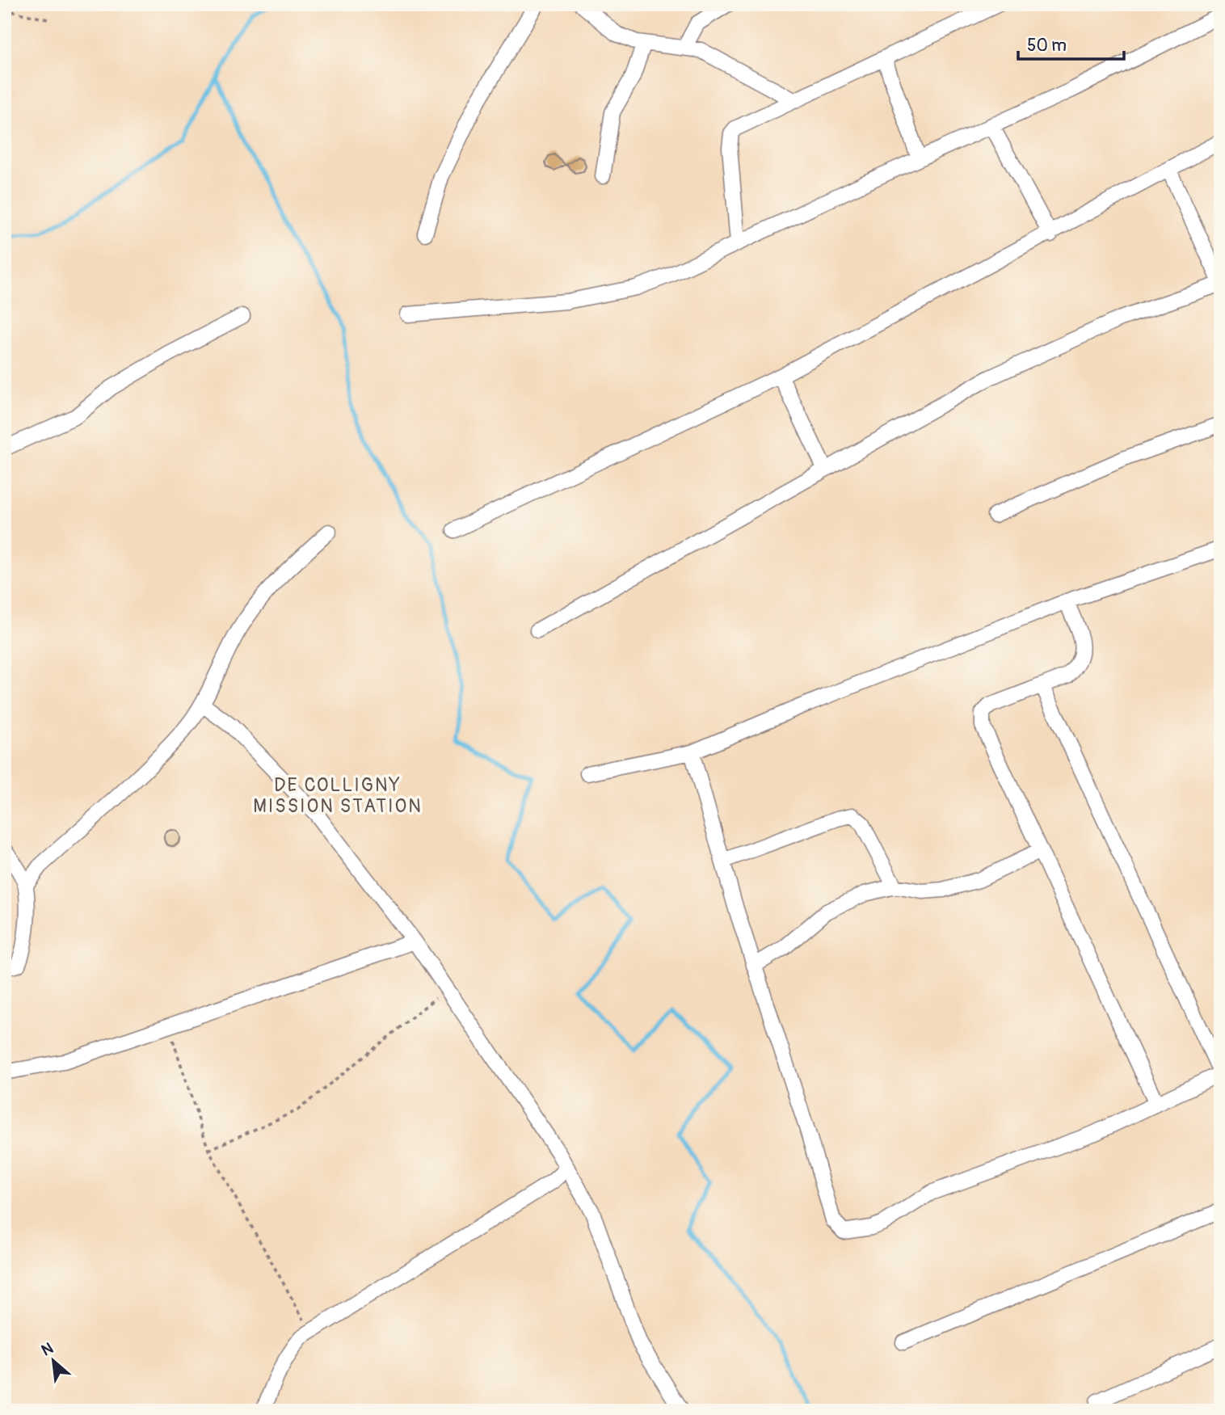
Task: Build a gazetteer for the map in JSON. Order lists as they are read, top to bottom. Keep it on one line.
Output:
{"districts":["DE COLLIGNY MISSION STATION"],"scale_bar":"50 m","north":"top left"}
